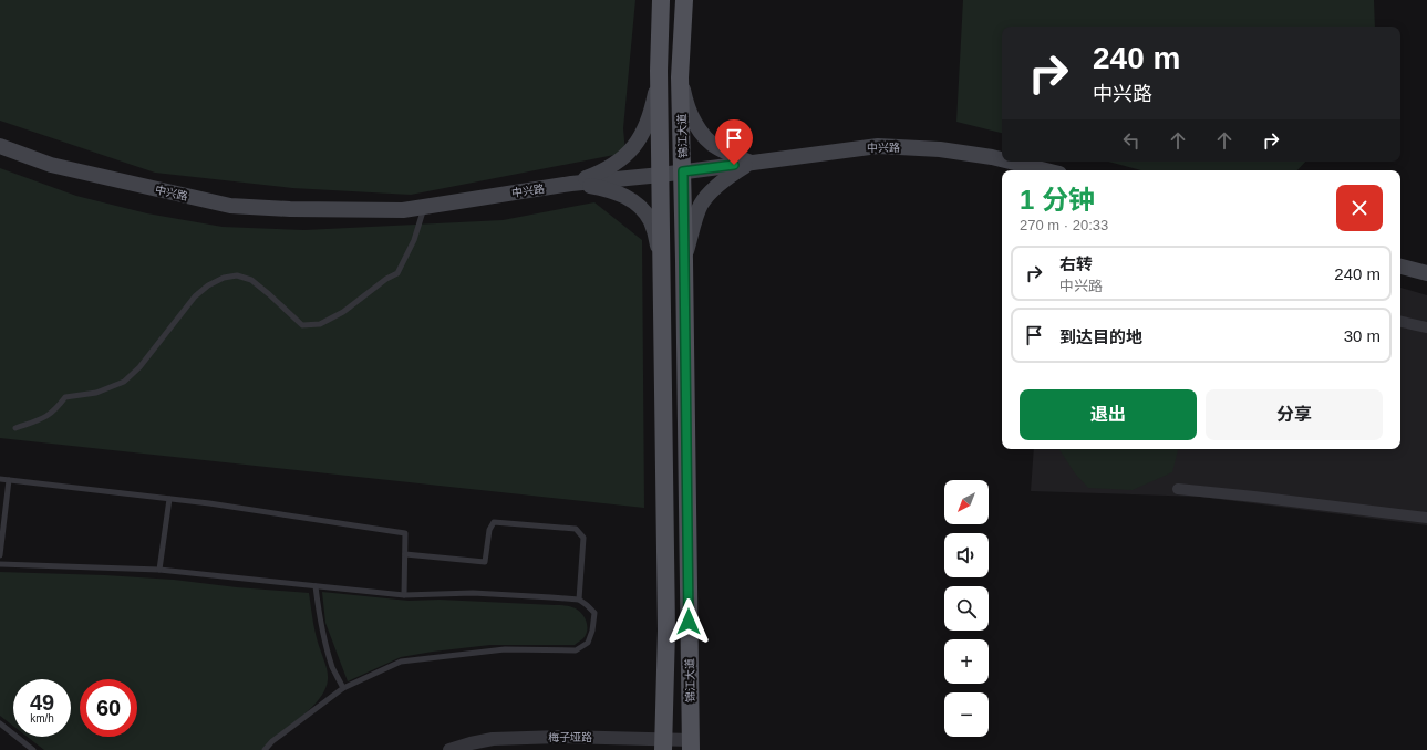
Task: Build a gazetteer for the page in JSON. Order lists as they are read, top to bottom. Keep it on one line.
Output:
{"streets":{"main road":["锦江大道","中兴路"],"street":["梅子垭路"]},"crossings":[["锦江大道","中兴路"],["锦江大道","梅子垭路"]],"north":"bottom left","page":{"turn":["240 m","中兴路"],"heading":["1 分钟","270 m · 20:33"],"list":[{"name":"右转","note":"中兴路","value":"240 m"},{"name":"到达目的地","value":"30 m"}],"buttons":["退出","分享"],"map_buttons":["+","−"],"speed":"49 km/h","limit":"60"}}
